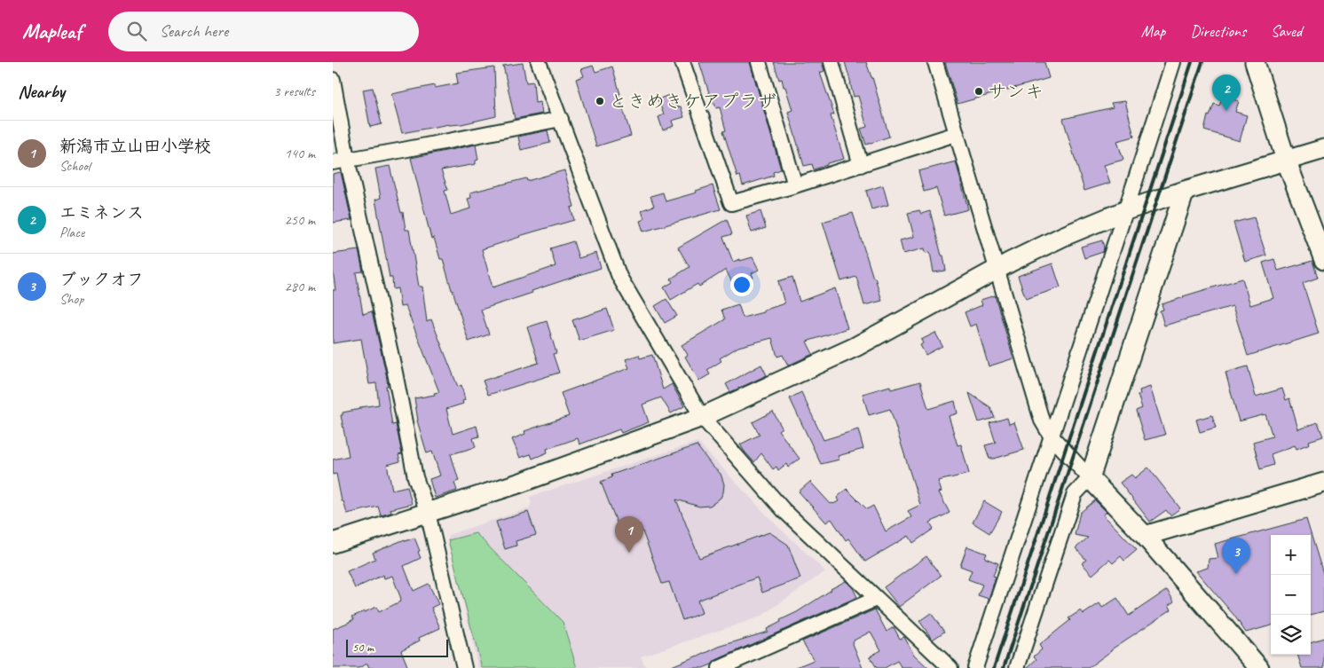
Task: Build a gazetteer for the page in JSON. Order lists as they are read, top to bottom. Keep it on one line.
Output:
{"places":["サンキ","ときめきケアプラザ"],"scale_bar":"50 m","page":{"header":"Mapleaf","search":"Search here","nav":["Map","Directions","Saved"],"heading":["Nearby","3 results"],"pins":["2","1","3"],"list":[{"mark":"1","name":"新潟市立山田小学校","note":"School","value":"140 m"},{"mark":"2","name":"エミネンス","note":"Place","value":"250 m"},{"mark":"3","name":"ブックオフ","note":"Shop","value":"280 m"}],"map_buttons":["+","−"],"scale":"50 m"}}
